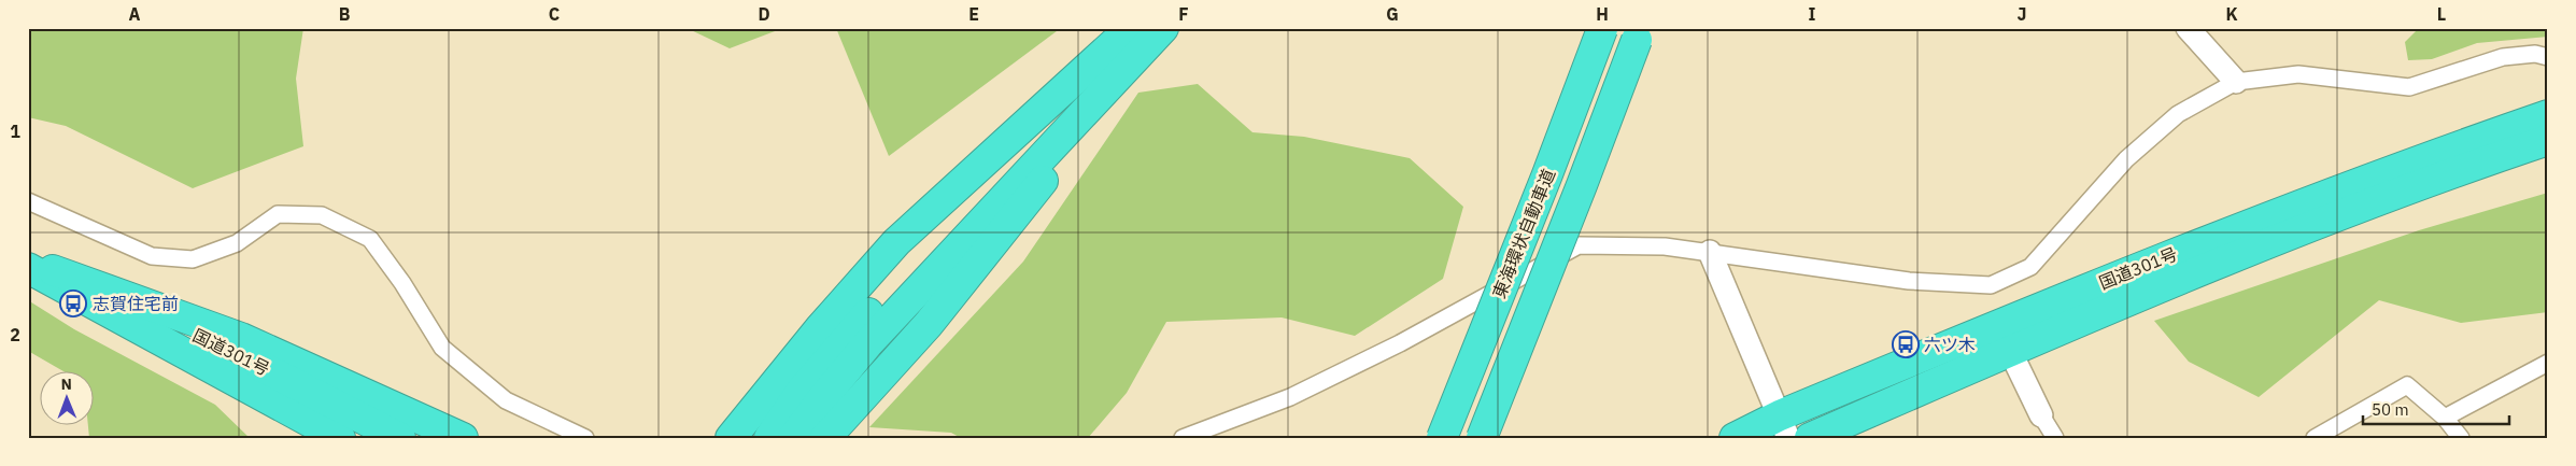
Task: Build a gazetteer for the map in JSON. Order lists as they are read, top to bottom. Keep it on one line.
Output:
{"streets":{"highway":["東海環状自動車道","国道301号"]},"places":{"bus stop":["志賀住宅前","六ツ木"]},"scale_bar":"50 m","north":"top","grid":{"columns":["A","B","C","D","E","F","G","H","I","J","K","L"],"rows":["1","2"]}}
